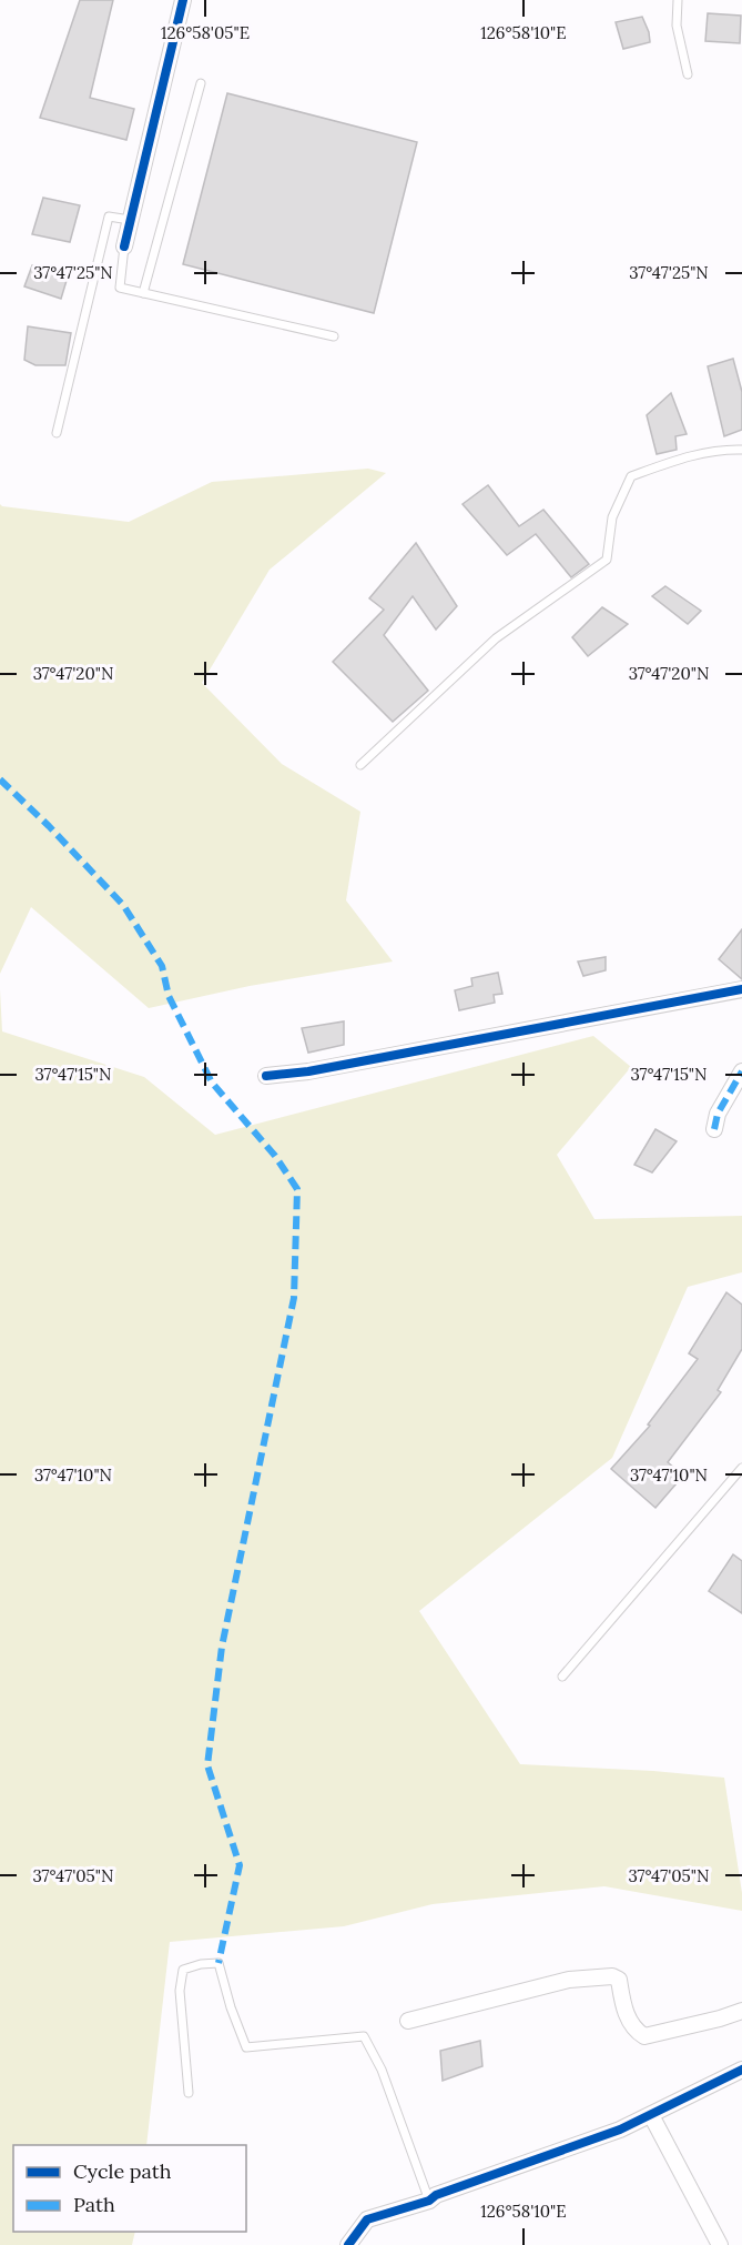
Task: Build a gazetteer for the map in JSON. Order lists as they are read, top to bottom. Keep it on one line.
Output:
{"legend":["Cycle path","Path"],"coordinates":["126°58'05\"E","126°58'10\"E","37°47'25\"N","37°47'20\"N","37°47'15\"N","37°47'10\"N","37°47'05\"N"]}
